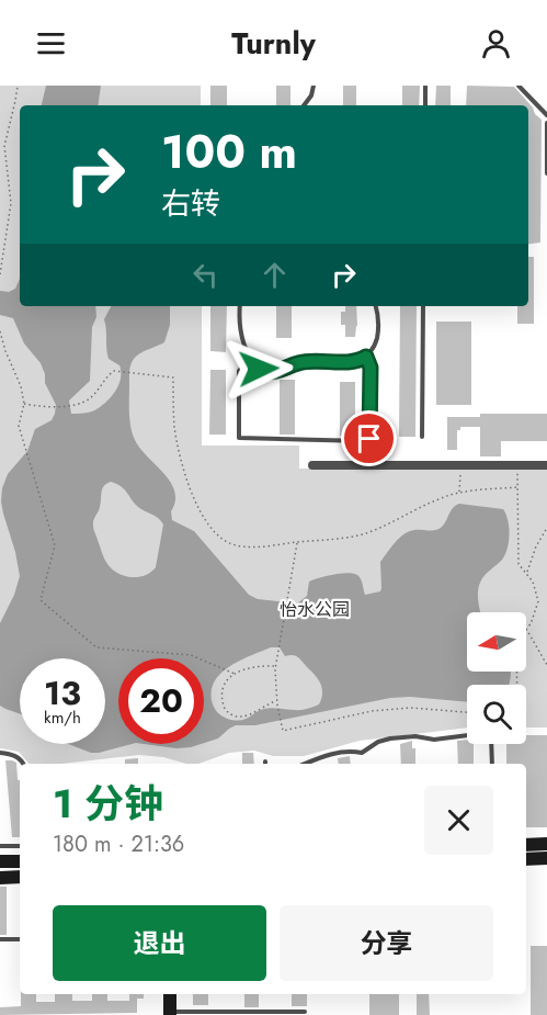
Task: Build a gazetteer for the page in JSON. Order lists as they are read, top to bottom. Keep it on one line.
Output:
{"parks":["怡水公园"],"north":"left","page":{"header":"Turnly","turn":["100 m","右转"],"speed":"13 km/h","limit":"20","heading":["1 分钟","180 m · 21:36"],"buttons":["退出","分享"]}}
